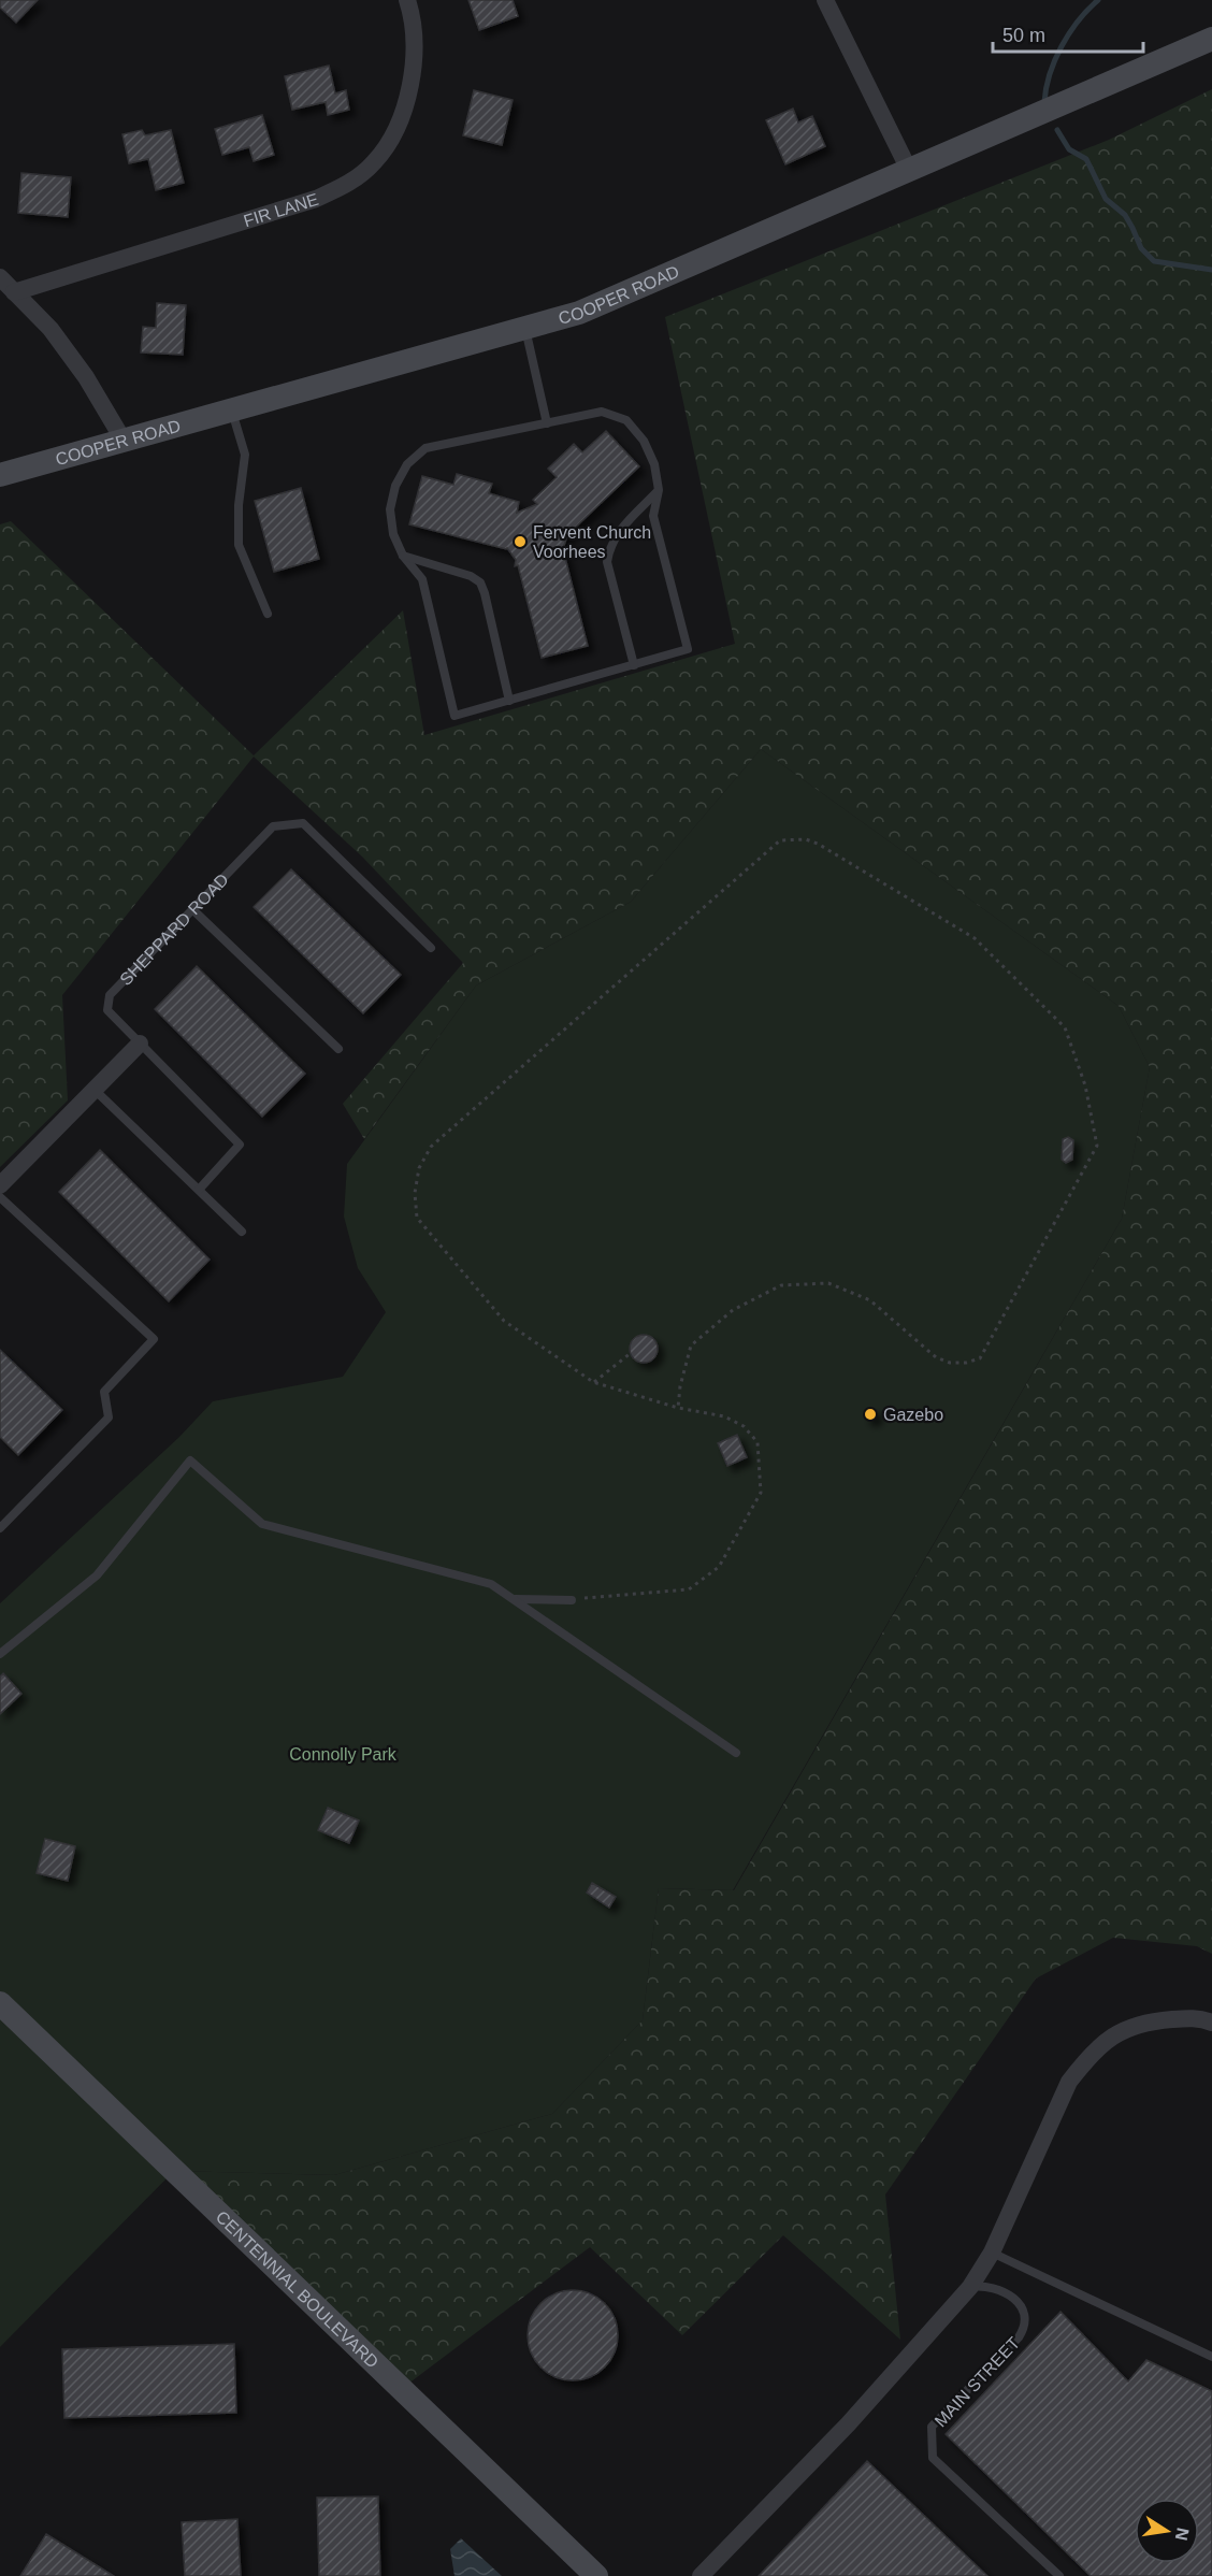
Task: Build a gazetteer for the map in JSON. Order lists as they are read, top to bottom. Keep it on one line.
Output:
{"streets":{"street":["FIR LANE","COOPER ROAD","CENTENNIAL BOULEVARD"],"lane":["SHEPPARD ROAD","MAIN STREET"]},"parks":["Connolly Park"],"places":["Fervent Church Voorhees","Gazebo"],"scale_bar":"50 m","north":"right"}
